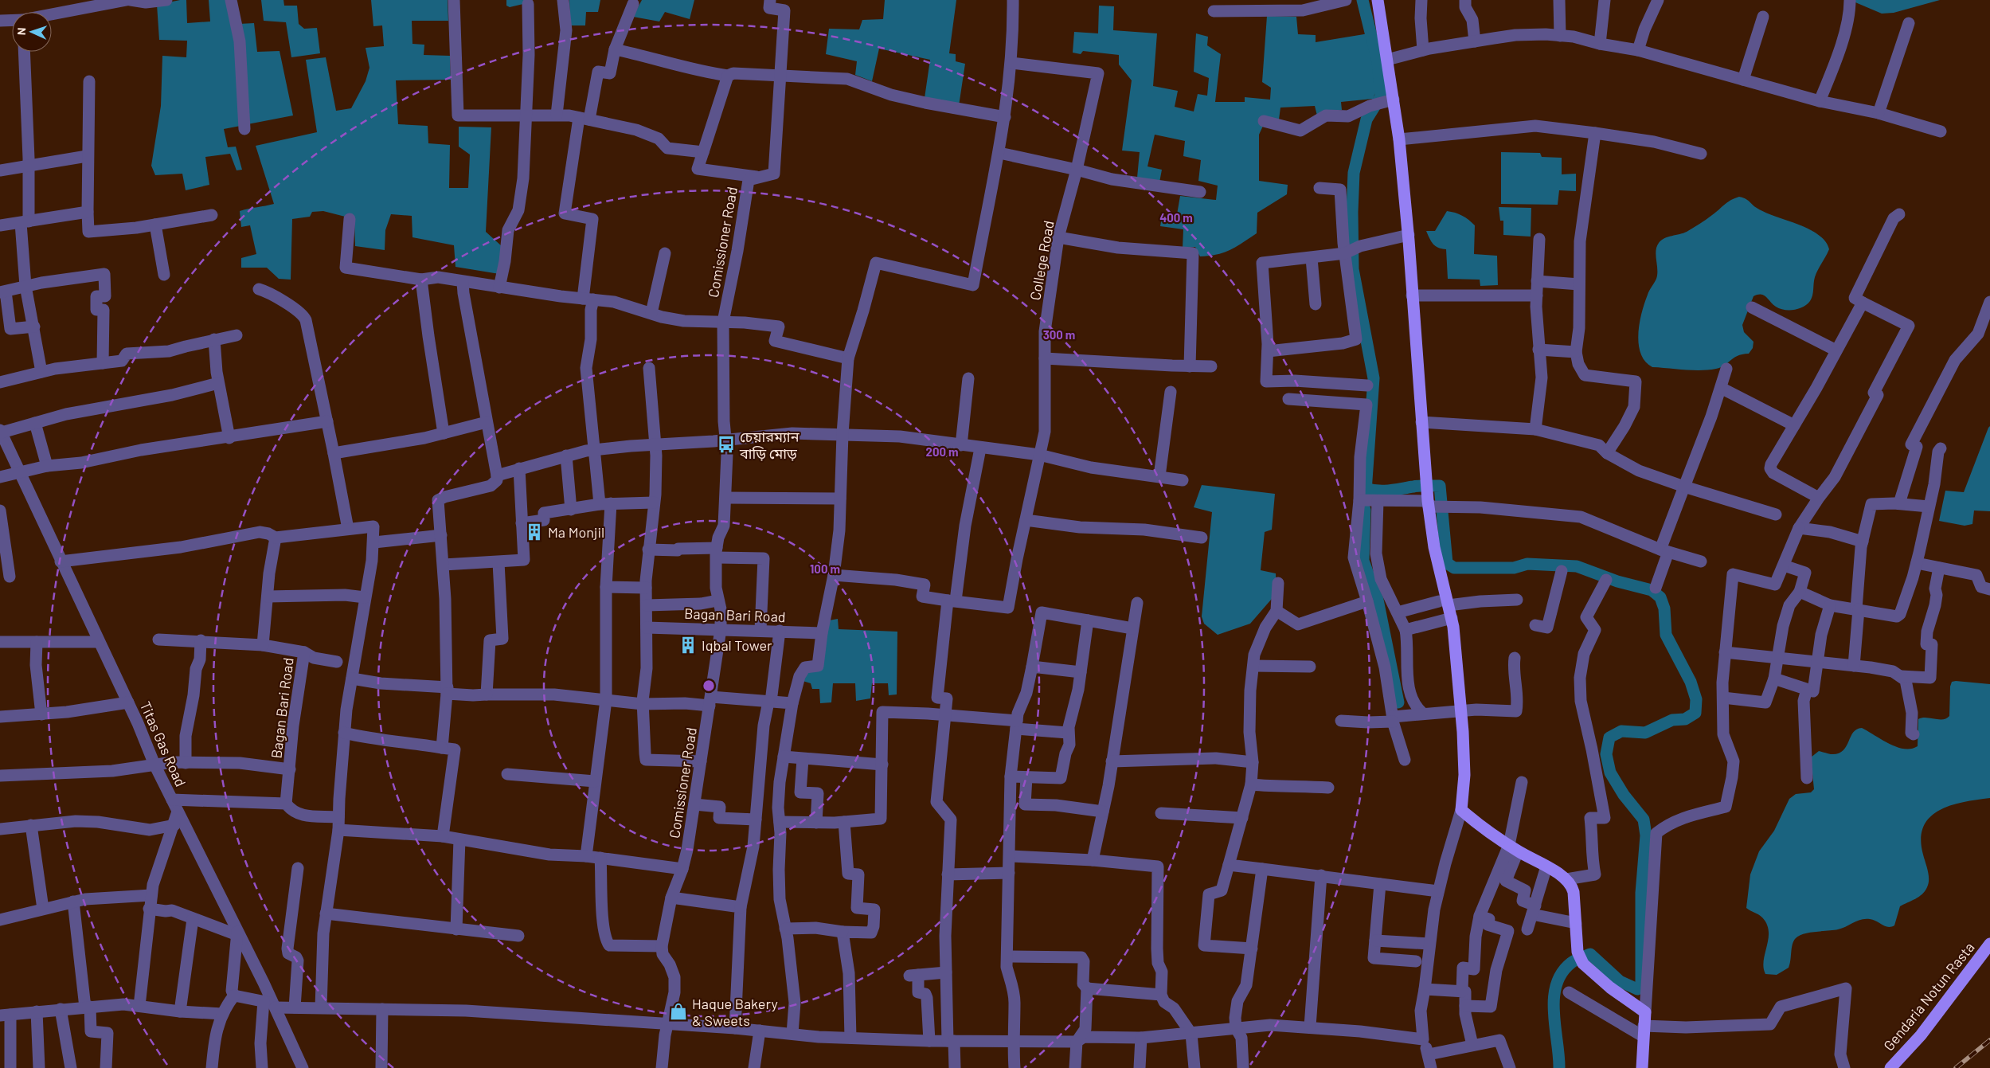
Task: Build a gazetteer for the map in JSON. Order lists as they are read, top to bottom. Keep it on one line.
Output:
{"streets":{"main road":["Gendaria Notun Rasta"],"street":["Comissioner Road","College Road","Bagan Bari Road","Titas Gas Road"]},"crossings":[["Comissioner Road","Bagan Bari Road"]],"places":{"bus stop":["চেয়ারম্যান বাড়ি মোড়"],"building":["Ma Monjil","Iqbal Tower"],"shop":["Haque Bakery & Sweets"]},"north":"left","rings":["400 m","300 m","200 m","100 m"]}
